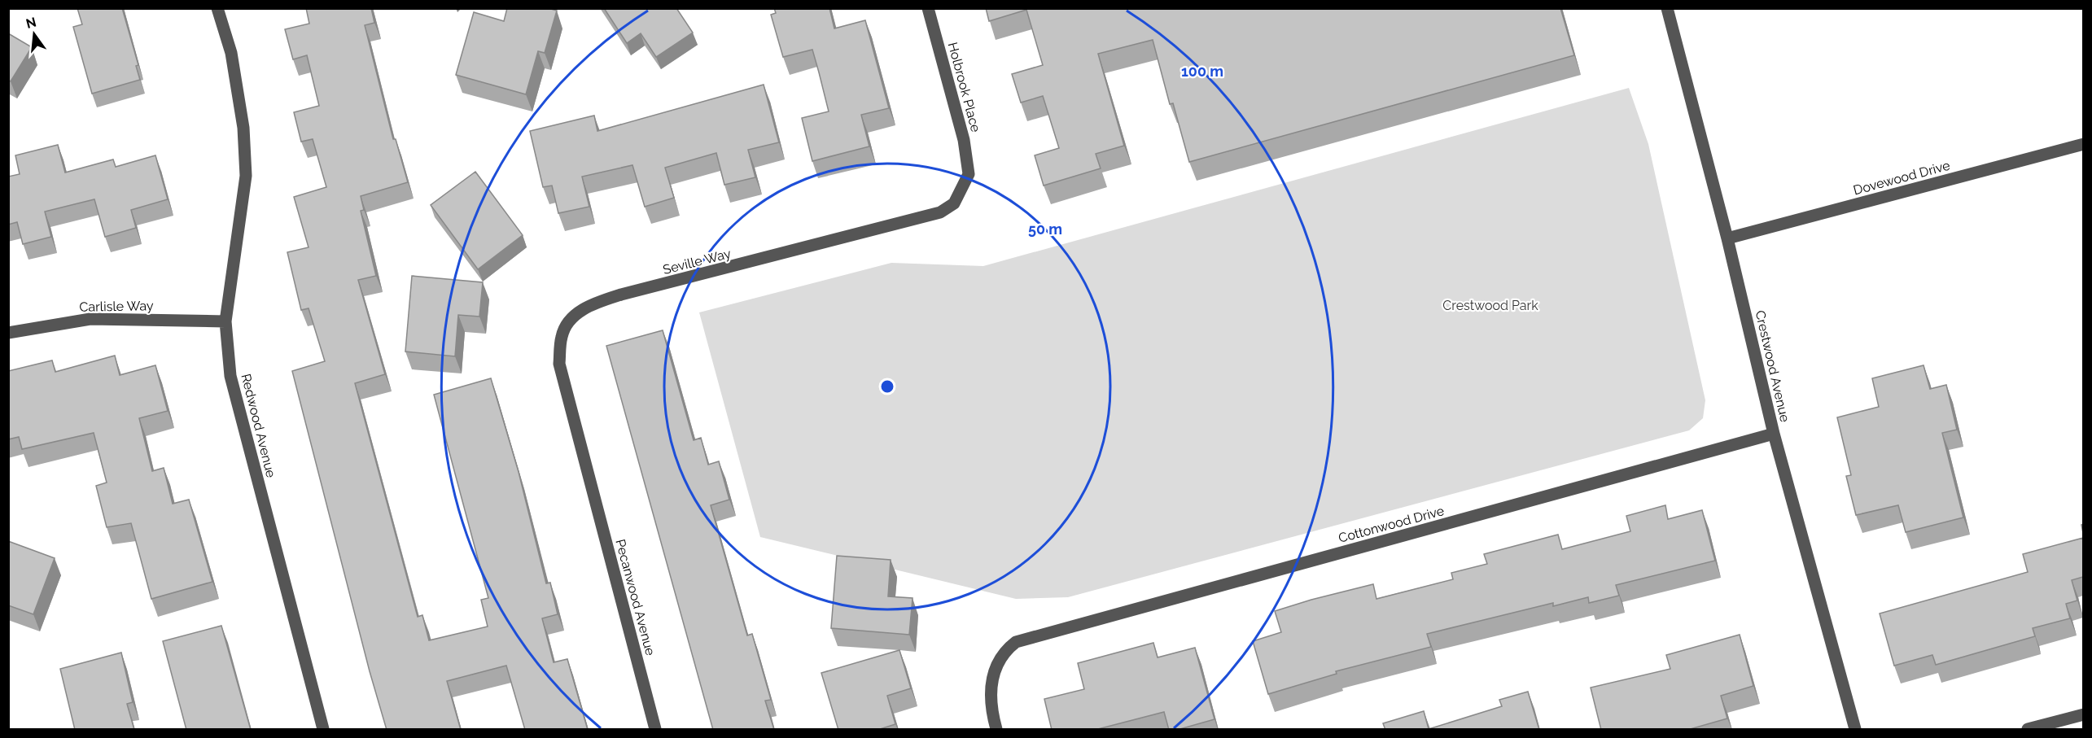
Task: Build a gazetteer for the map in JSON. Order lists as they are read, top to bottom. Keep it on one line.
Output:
{"streets":{"street":["Holbrook Place","Dovewood Drive","Seville Way","Carlisle Way","Crestwood Avenue","Redwood Avenue","Cottonwood Drive","Pecanwood Avenue"]},"crossings":[["Holbrook Place","Seville Way"],["Dovewood Drive","Crestwood Avenue"],["Seville Way","Pecanwood Avenue"],["Carlisle Way","Redwood Avenue"],["Crestwood Avenue","Cottonwood Drive"]],"parks":["Crestwood Park"],"north":"top","rings":["100 m","50 m"]}
